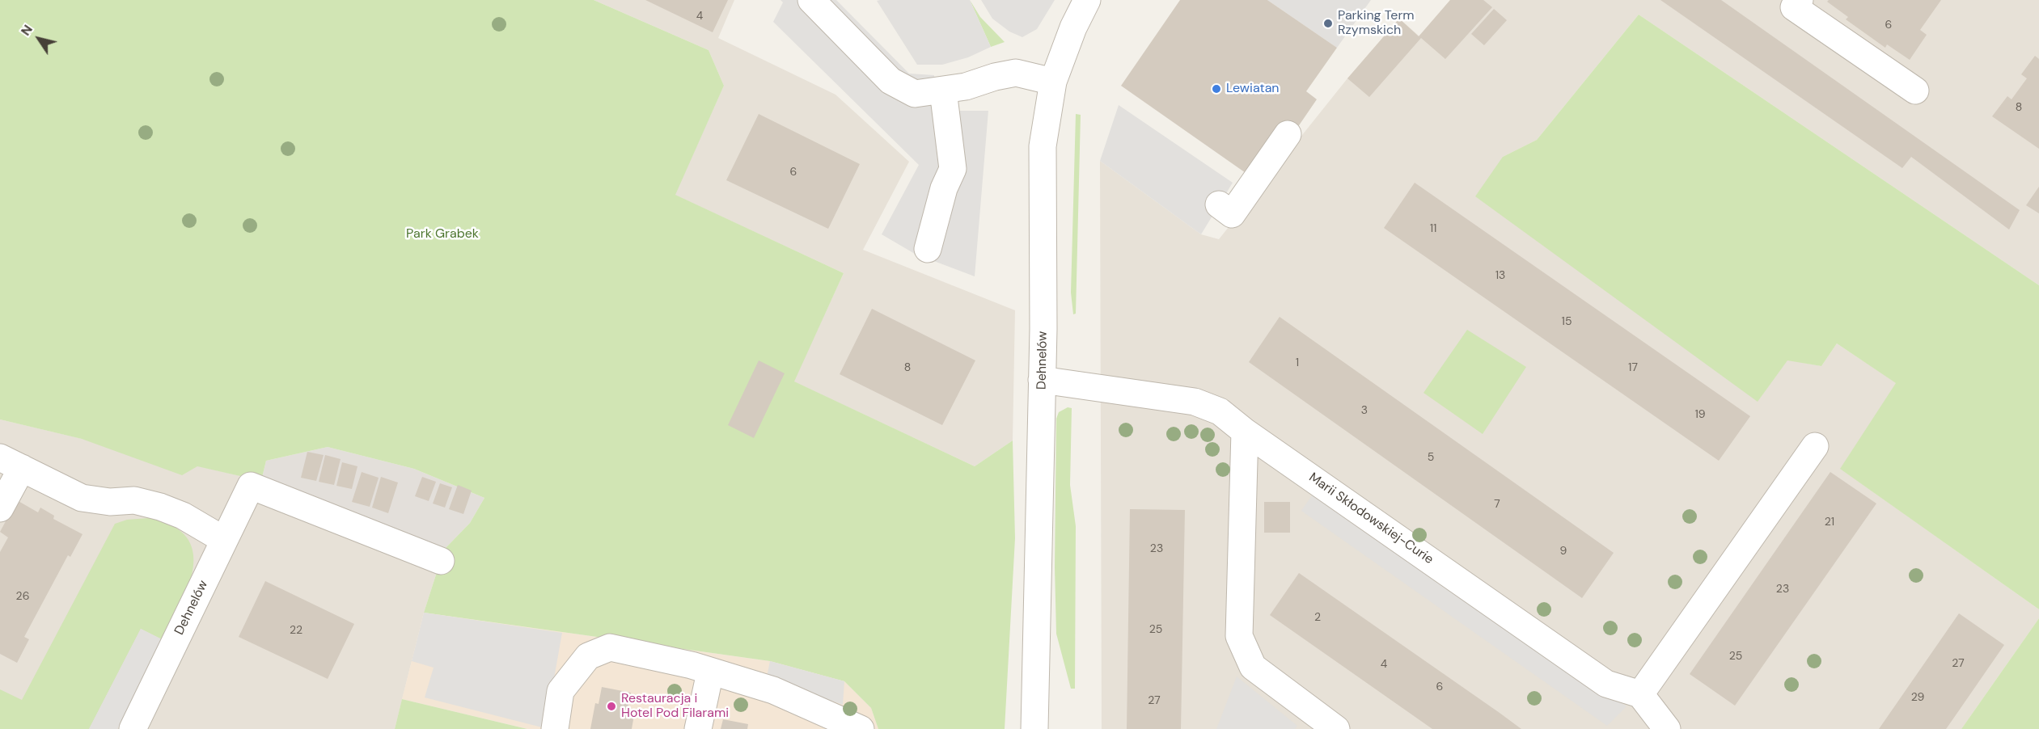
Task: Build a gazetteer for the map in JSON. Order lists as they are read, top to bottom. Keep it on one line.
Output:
{"streets":{"street":["Dehnelów","Marii Skłodowskiej-Curie"]},"crossings":[["Dehnelów","Marii Skłodowskiej-Curie"]],"parks":["Park Grabek"],"places":["Parking Term Rzymskich","Lewiatan","Restauracja i Hotel Pod Filarami"],"house_numbers":["4","6","8","6","11","13","15","1","8","17","3","19","5","7","21","23","9","23","26","2","25","22","25","27","4","6","29","27"],"north":"top left"}
